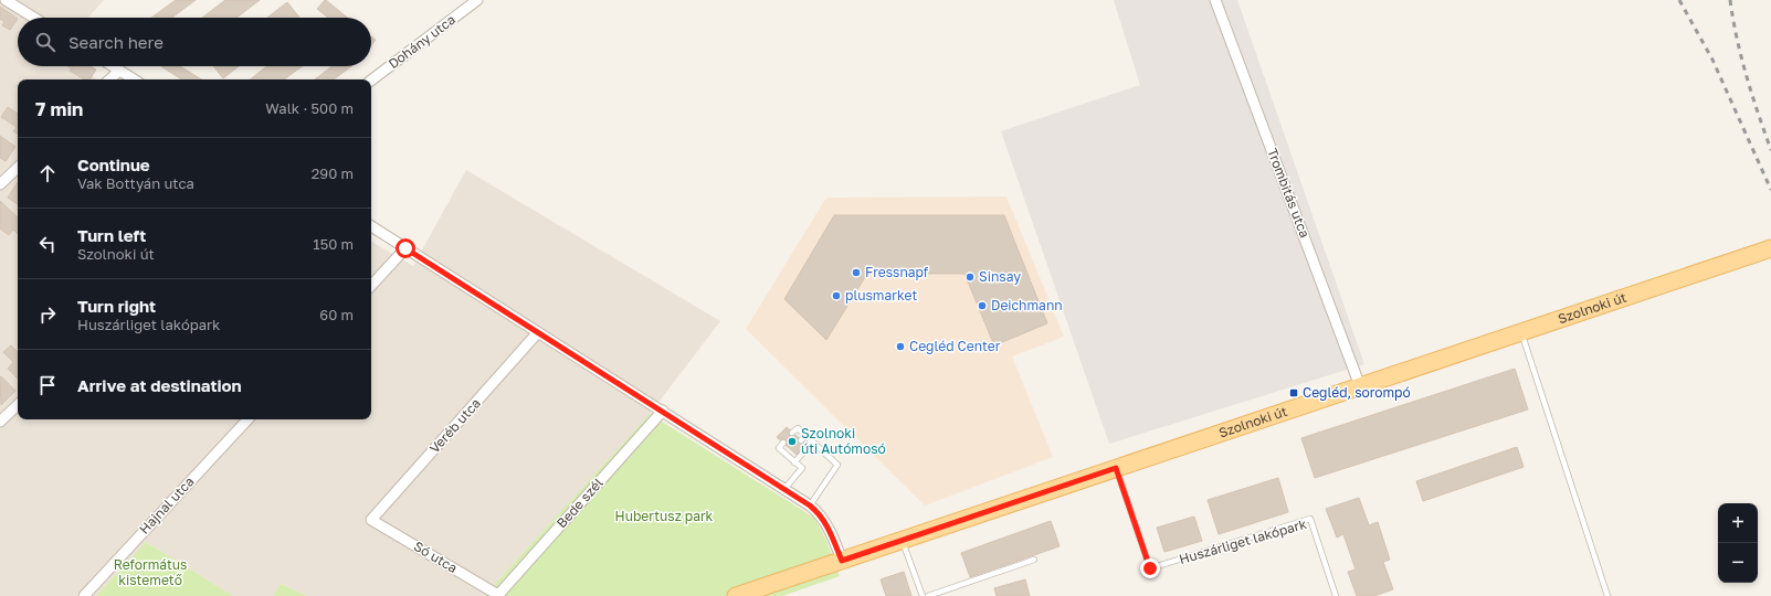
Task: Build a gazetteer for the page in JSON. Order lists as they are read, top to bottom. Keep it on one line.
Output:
{"streets":{"main road":["Szolnoki út"],"street":["Dohány utca","Trombitás utca","Veréb utca","Bede szél","Hajnal utca","Só utca"],"lane":["Huszárliget lakópark"]},"crossings":[["Trombitás utca","Szolnoki út"],["Szolnoki út","Huszárliget lakópark"],["Veréb utca","Só utca"],["Bede szél","Só utca"]],"parks":["Hubertusz park","Református kistemető"],"places":{"other":["Fressnapf","Sinsay","plusmarket","Deichmann","Cegléd Center","Szolnoki úti Autómosó"],"transit":["Cegléd, sorompó"]},"page":{"search":"Search here","heading":["7 min","Walk · 500 m"],"list":[["Continue","Vak Bottyán utca","290 m"],["Turn left","Szolnoki út","150 m"],["Turn right","Huszárliget lakópark","60 m"],"Arrive at destination"],"map_buttons":["+","−"]}}
